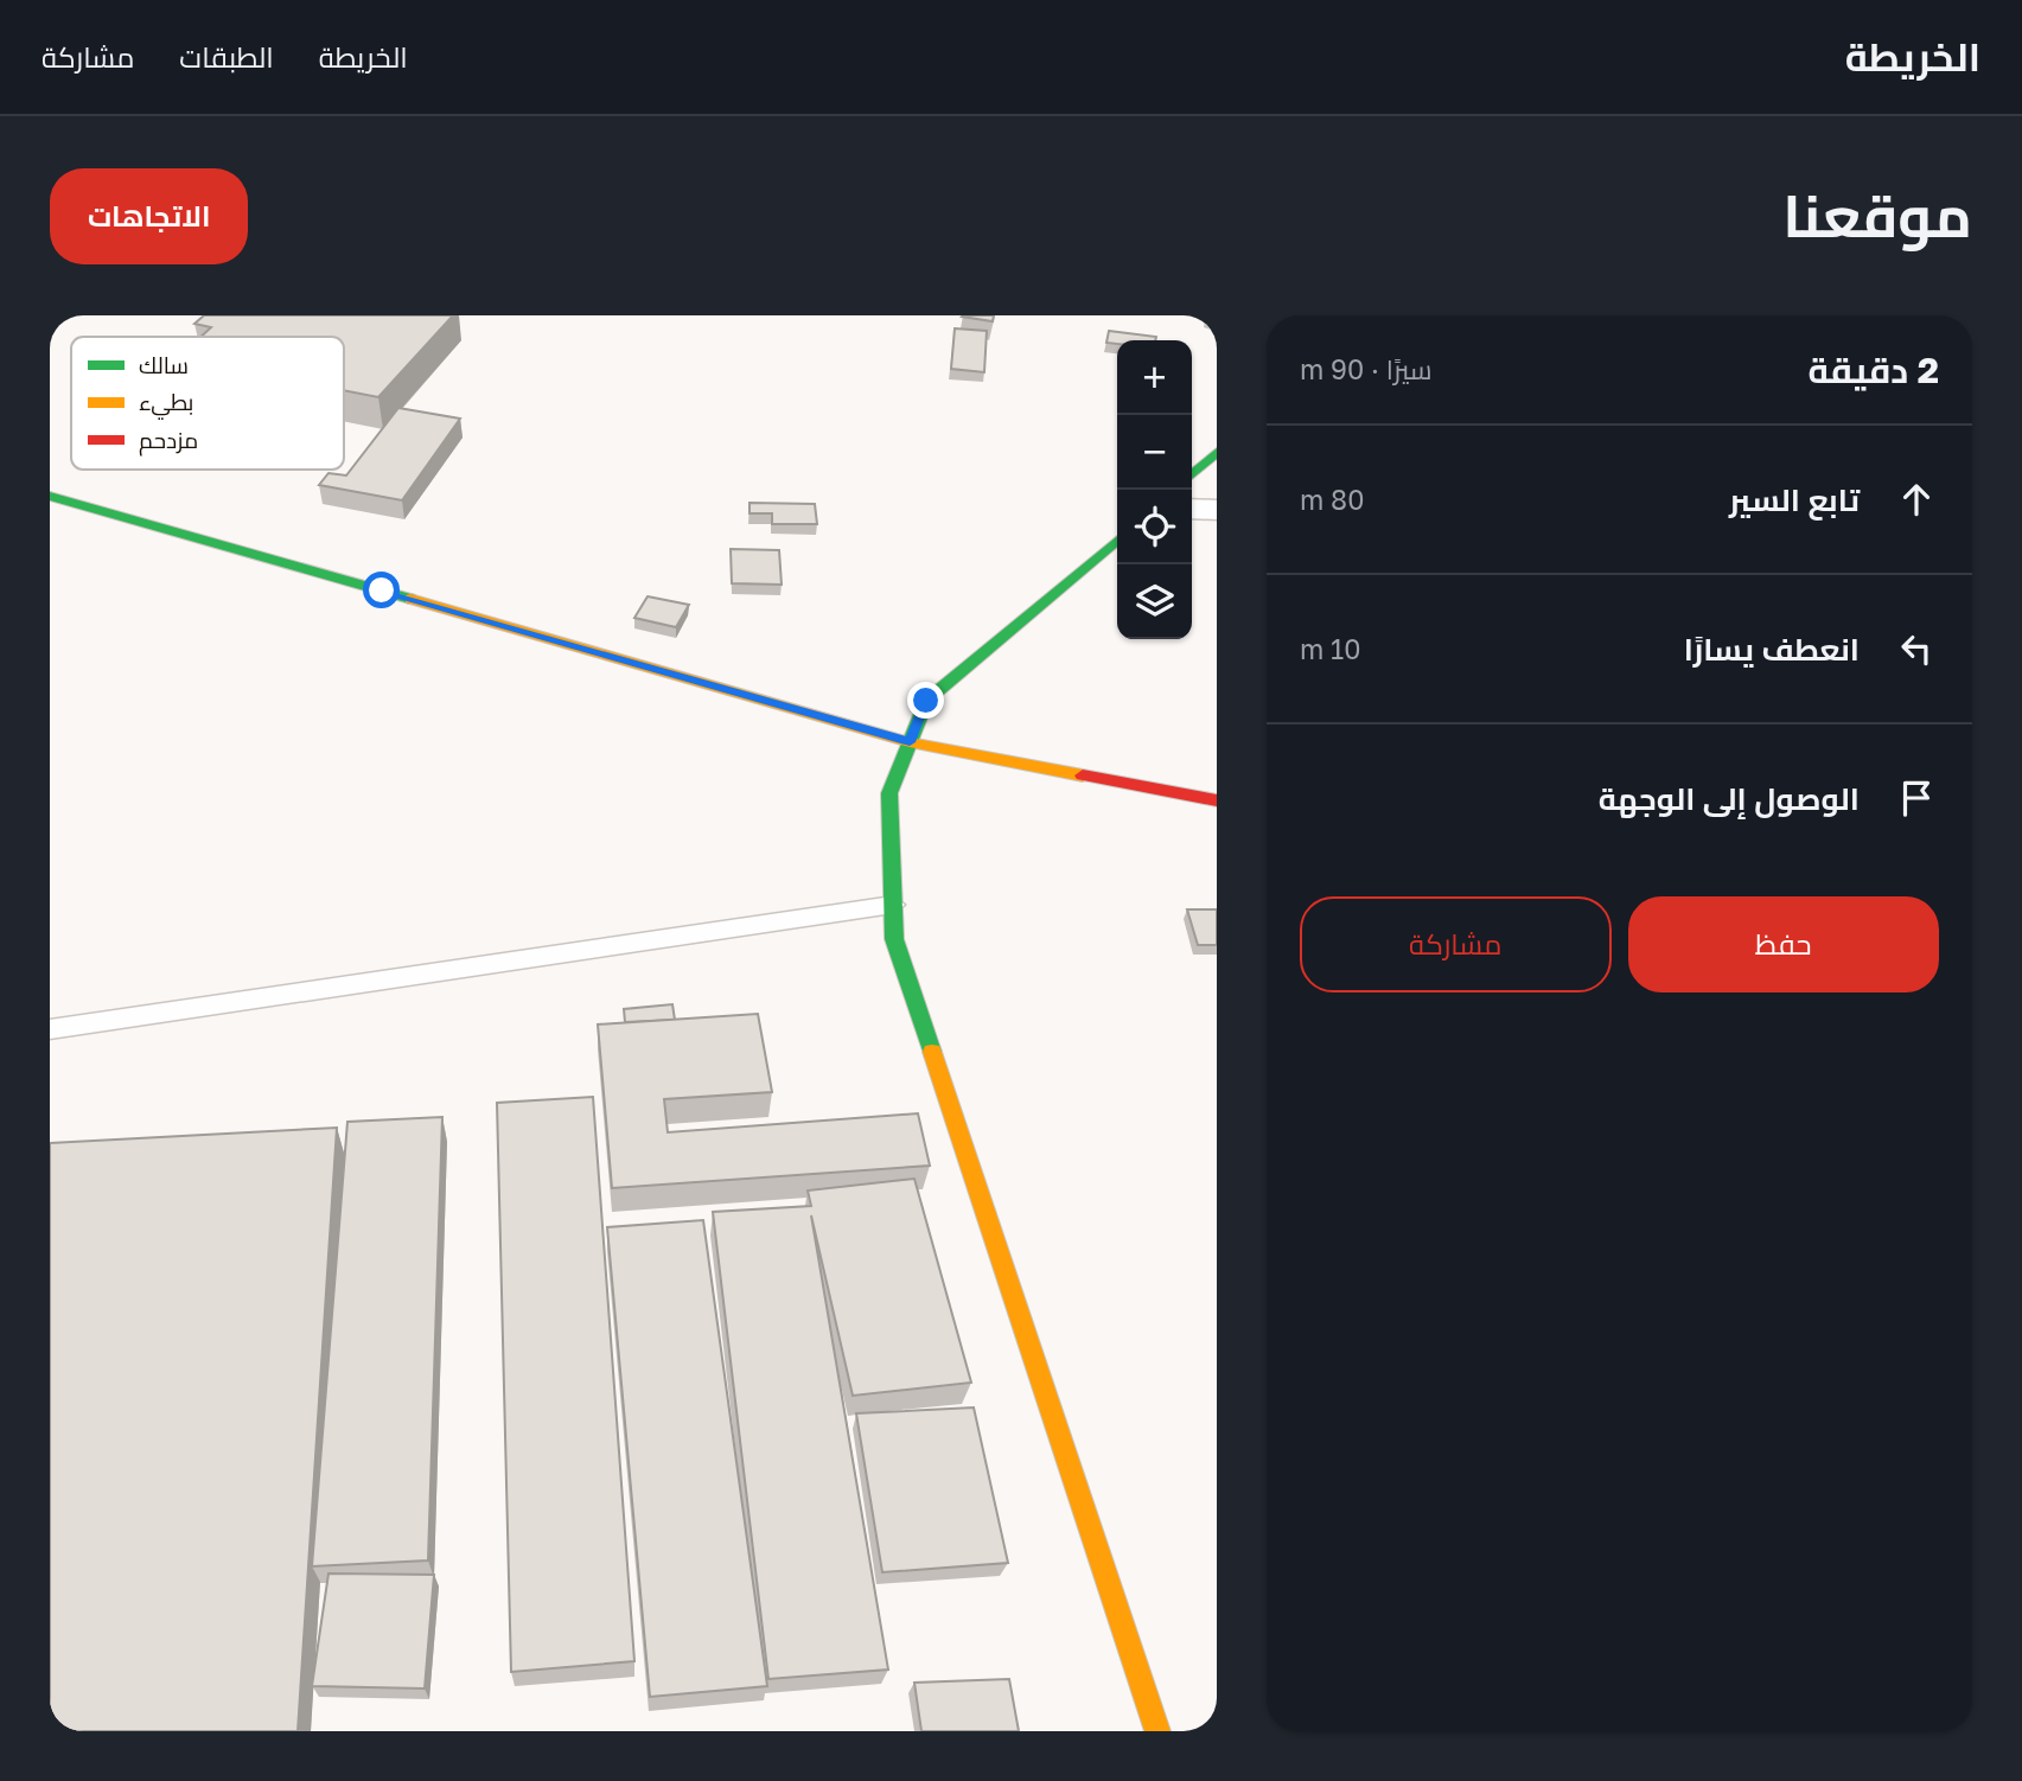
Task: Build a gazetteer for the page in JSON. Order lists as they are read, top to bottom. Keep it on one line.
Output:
{"legend":["سالك","بطيء","مزدحم"],"page":{"header":"الخريطة","nav":["الخريطة","الطبقات","مشاركة"],"title":"موقعنا","buttons":["الاتجاهات",["حفظ","مشاركة"]],"heading":["2 دقيقة","سيرًا · 90 m"],"map_buttons":["+","−"],"list":[["تابع السير","80 m"],["انعطف يسارًا","10 m"],"الوصول إلى الوجهة"]}}
